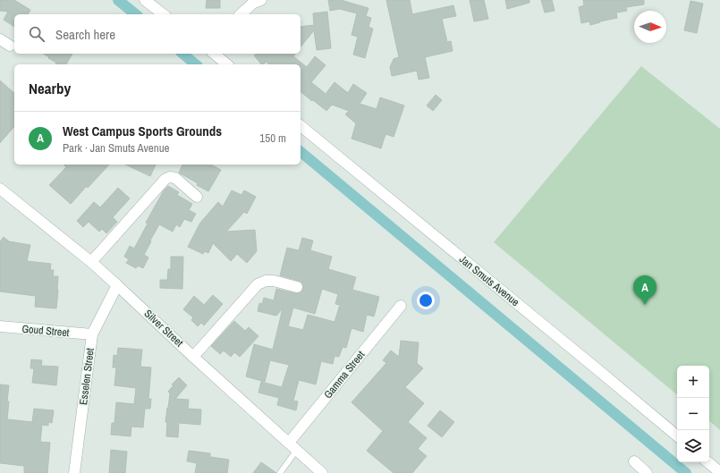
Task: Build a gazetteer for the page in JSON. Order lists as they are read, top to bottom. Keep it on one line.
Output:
{"streets":{"street":["Jan Smuts Avenue","Silver Street","Goud Street","Gamma Street","Esselen Street"]},"crossings":[["Silver Street","Gamma Street"],["Silver Street","Esselen Street"],["Goud Street","Esselen Street"]],"north":"right","page":{"search":"Search here","heading":"Nearby","list":[{"mark":"A","name":"West Campus Sports Grounds","note":"Park · Jan Smuts Avenue","value":"150 m"}],"pins":"A","map_buttons":["+","−"]}}
